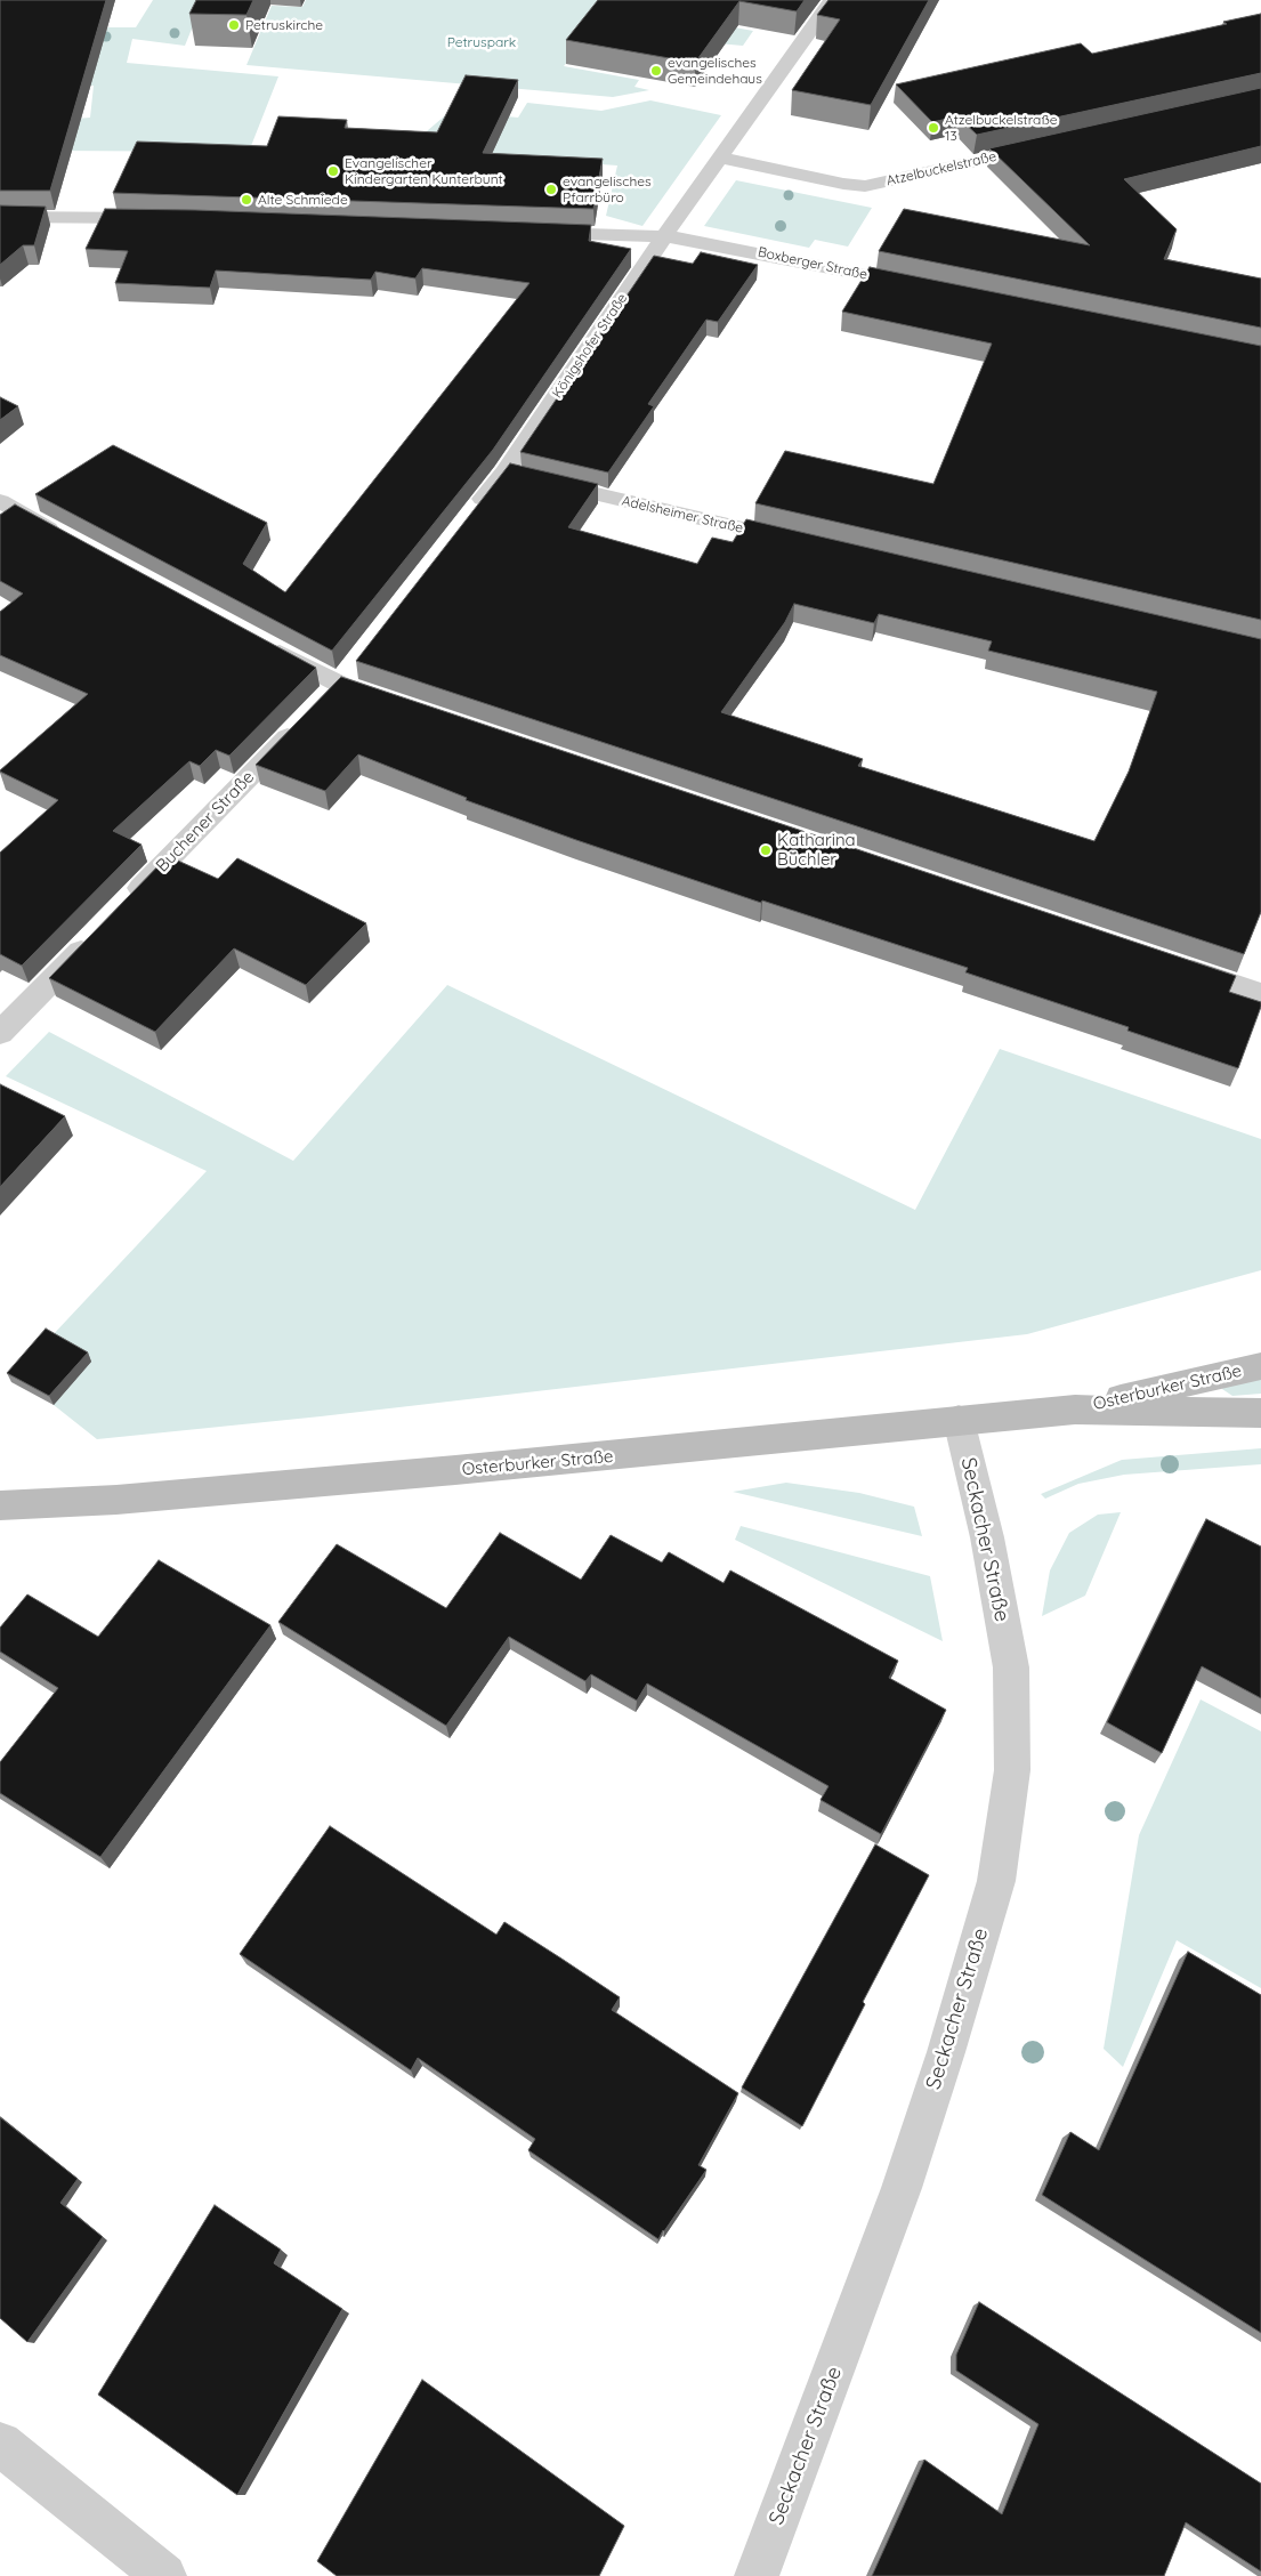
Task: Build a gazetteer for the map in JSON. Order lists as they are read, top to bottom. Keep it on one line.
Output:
{"streets":{"street":["Atzelbuckelstraße","Boxberger Straße","Königshofer Straße","Adelsheimer Straße","Buchener Straße","Osterburker Straße","Seckacher Straße"]},"crossings":[["Atzelbuckelstraße","Königshofer Straße"],["Boxberger Straße","Königshofer Straße"],["Königshofer Straße","Adelsheimer Straße"],["Osterburker Straße","Seckacher Straße"]],"parks":["Petruspark"],"places":["Petruskirche","evangelisches Gemeindehaus","Atzelbuckelstraße 13","Evangelischer Kindergarten Kunterbunt","evangelisches Pfarrbüro","Alte Schmiede","Katharina Büchler"]}
